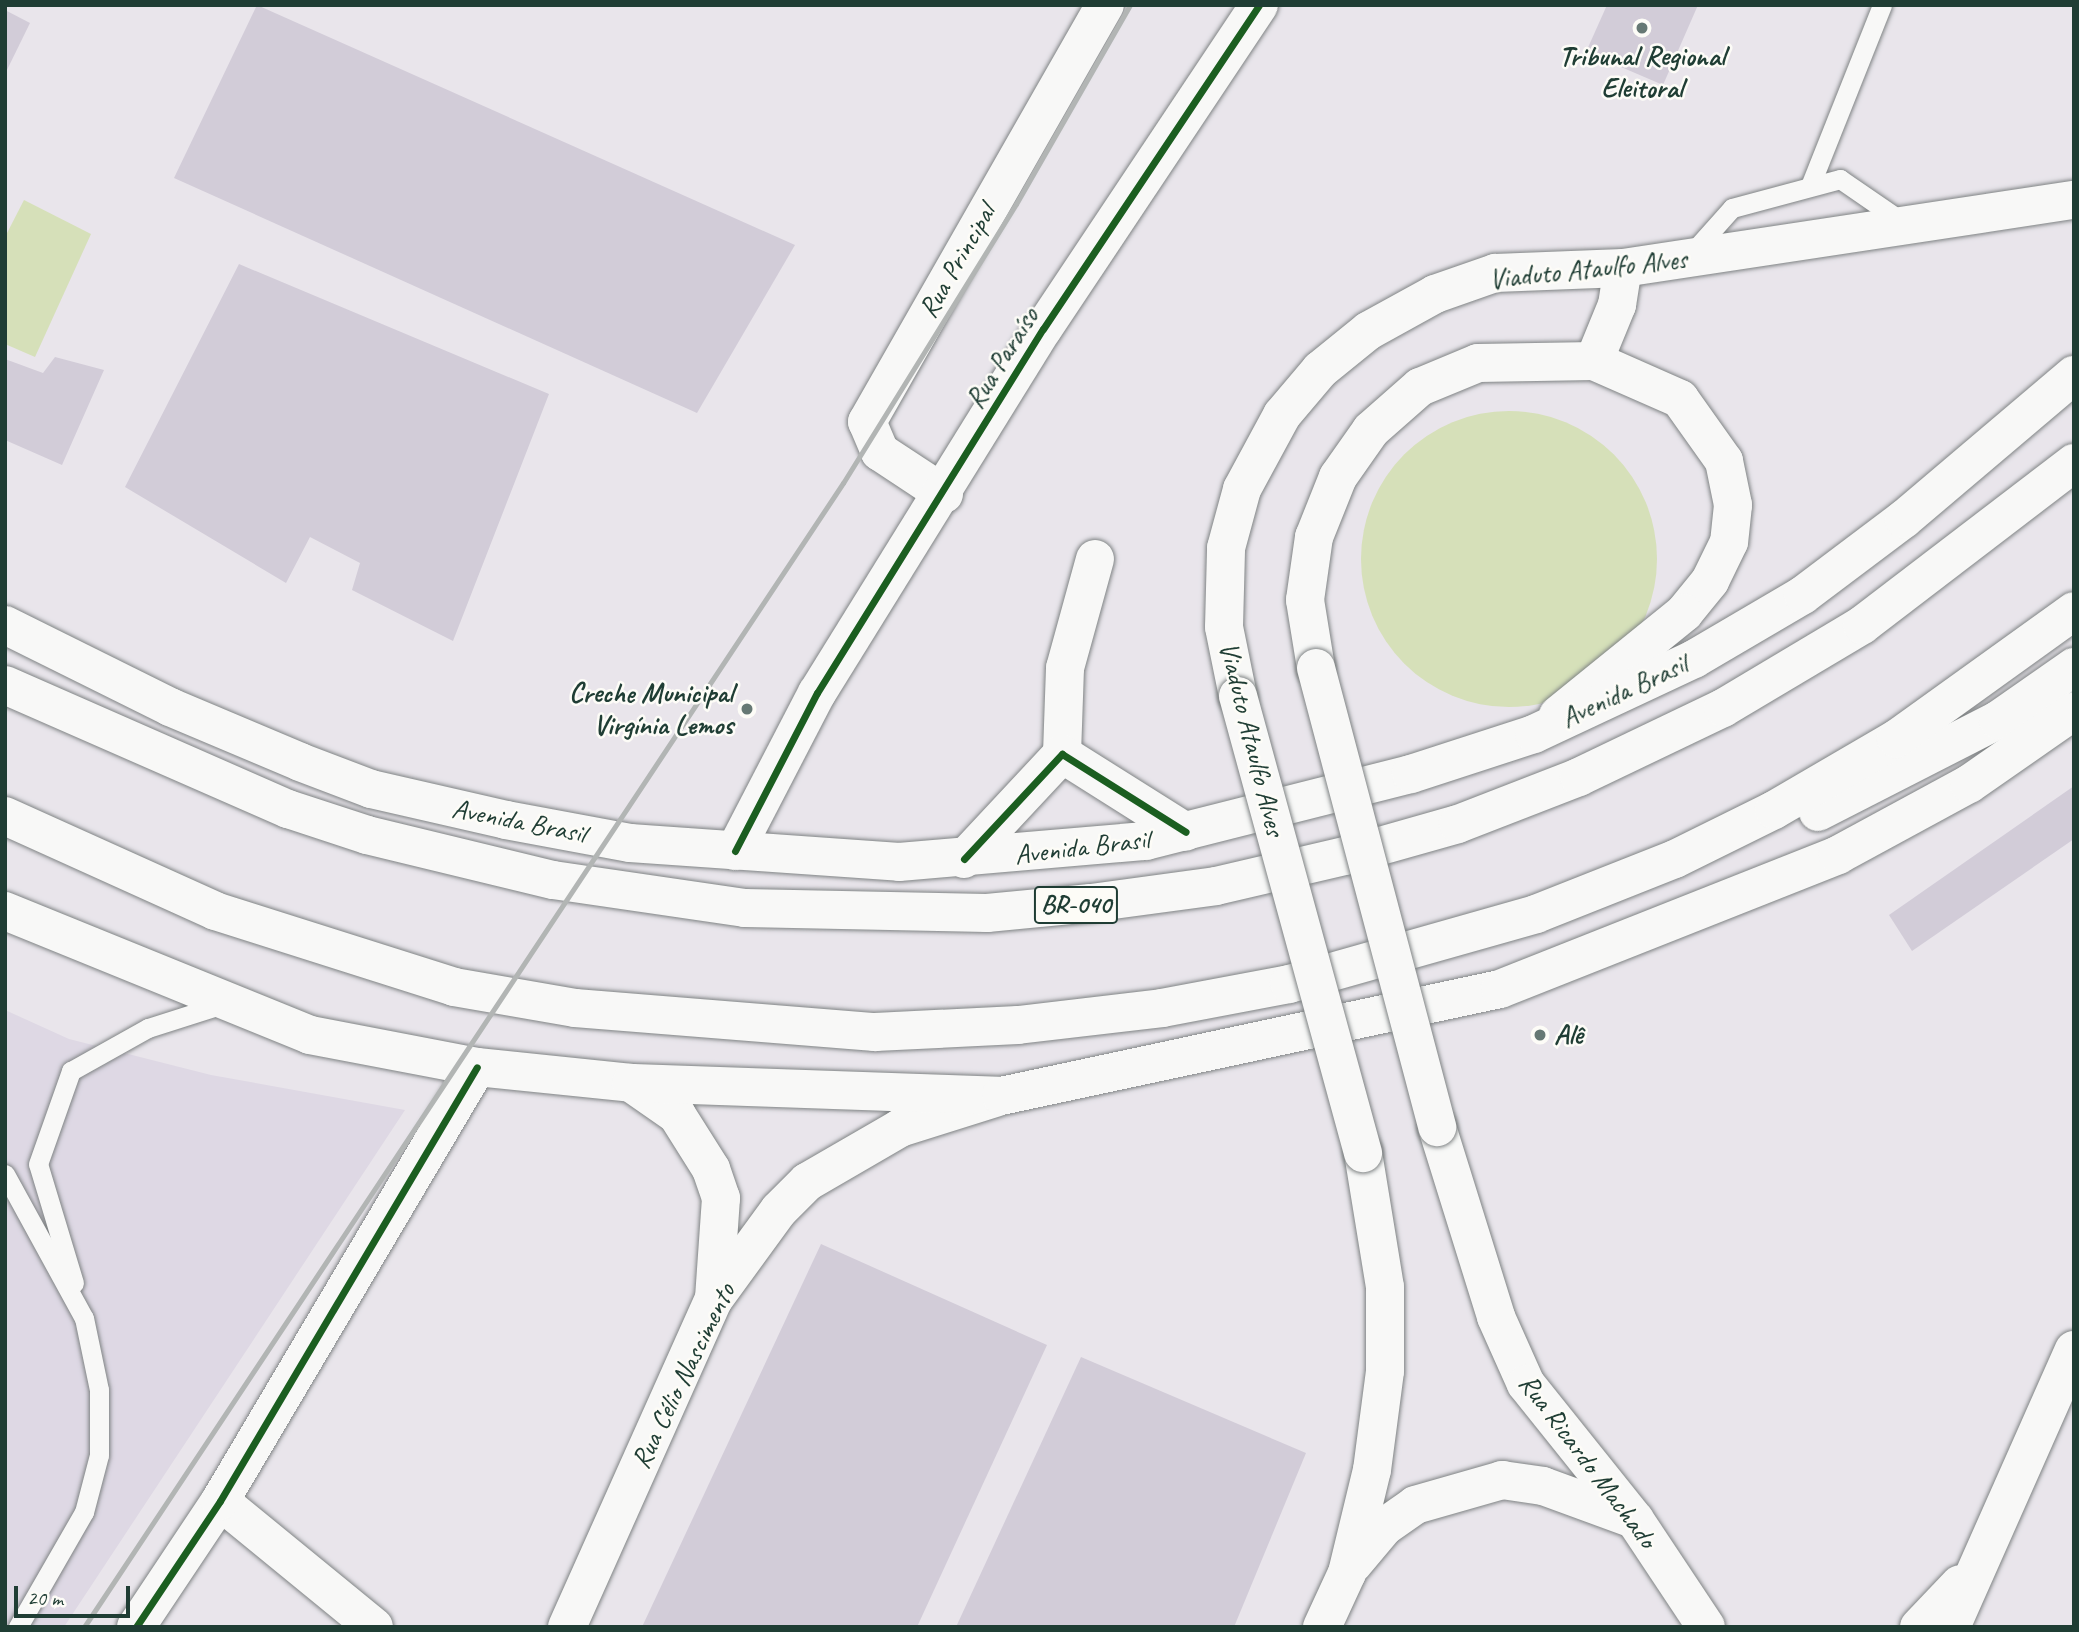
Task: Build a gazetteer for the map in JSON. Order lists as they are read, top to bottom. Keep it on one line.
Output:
{"streets":{"main road":["Rua Principal","Viaduto Ataulfo Alves","Rua Paraíso","Avenida Brasil","BR-040","Rua Célio Nascimento","Rua Ricardo Machado"]},"crossings":[["Rua Principal","Rua Paraíso"],["Rua Paraíso","Avenida Brasil"]],"places":["Tribunal Regional Eleitoral","Creche Municipal Virgínia Lemos","Alê"],"scale_bar":"20 m"}
